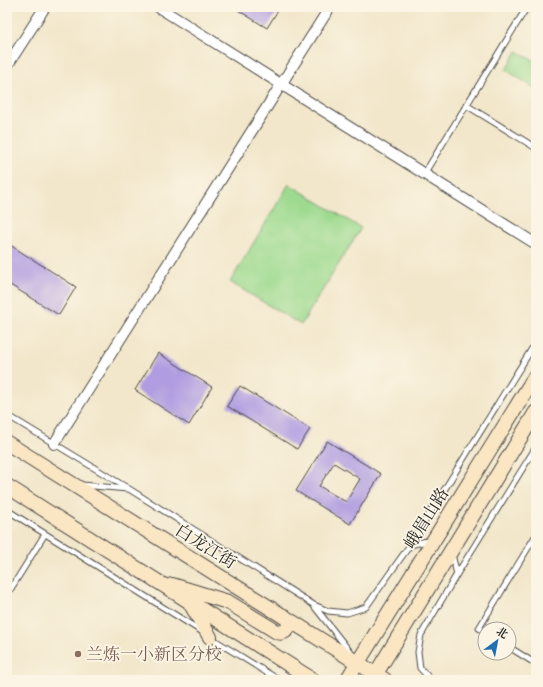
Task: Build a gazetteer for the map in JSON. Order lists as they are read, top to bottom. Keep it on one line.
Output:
{"streets":{"main road":["峨眉山路","白龙江街"]},"crossings":[["峨眉山路","白龙江街"]],"places":["兰炼一小新区分校"],"north":"top right"}
